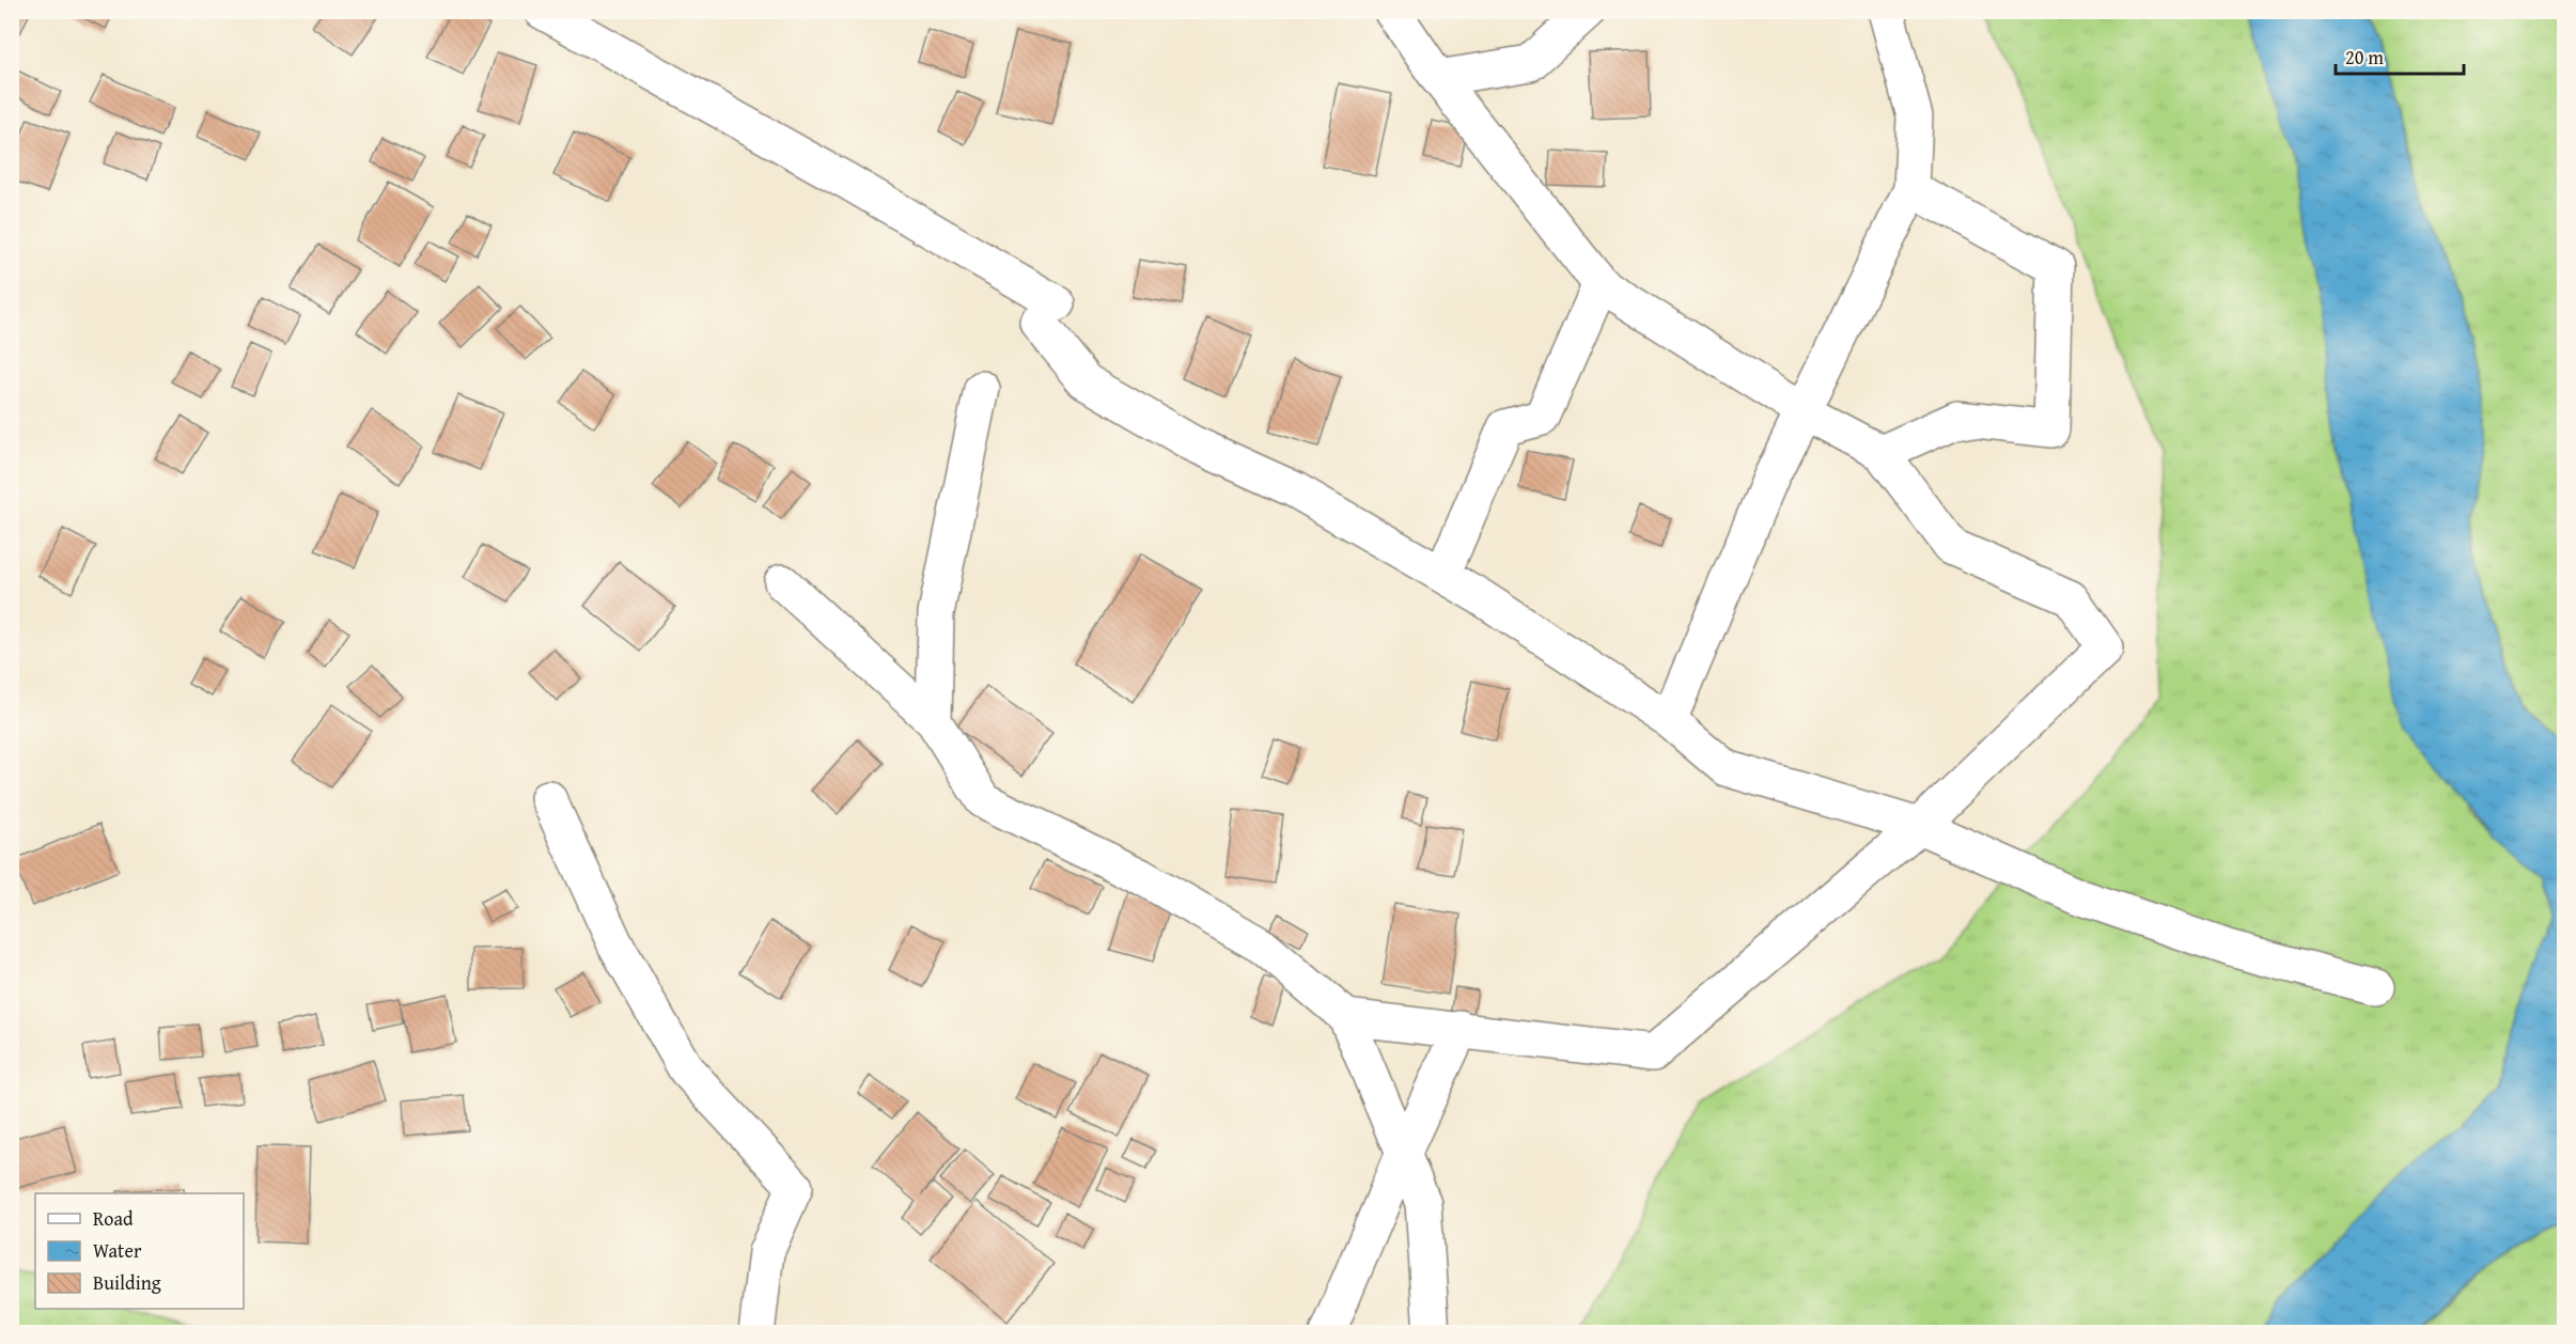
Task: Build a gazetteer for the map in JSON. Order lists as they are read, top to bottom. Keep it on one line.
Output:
{"legend":["Road","Water","Building"],"scale_bar":"20 m"}
